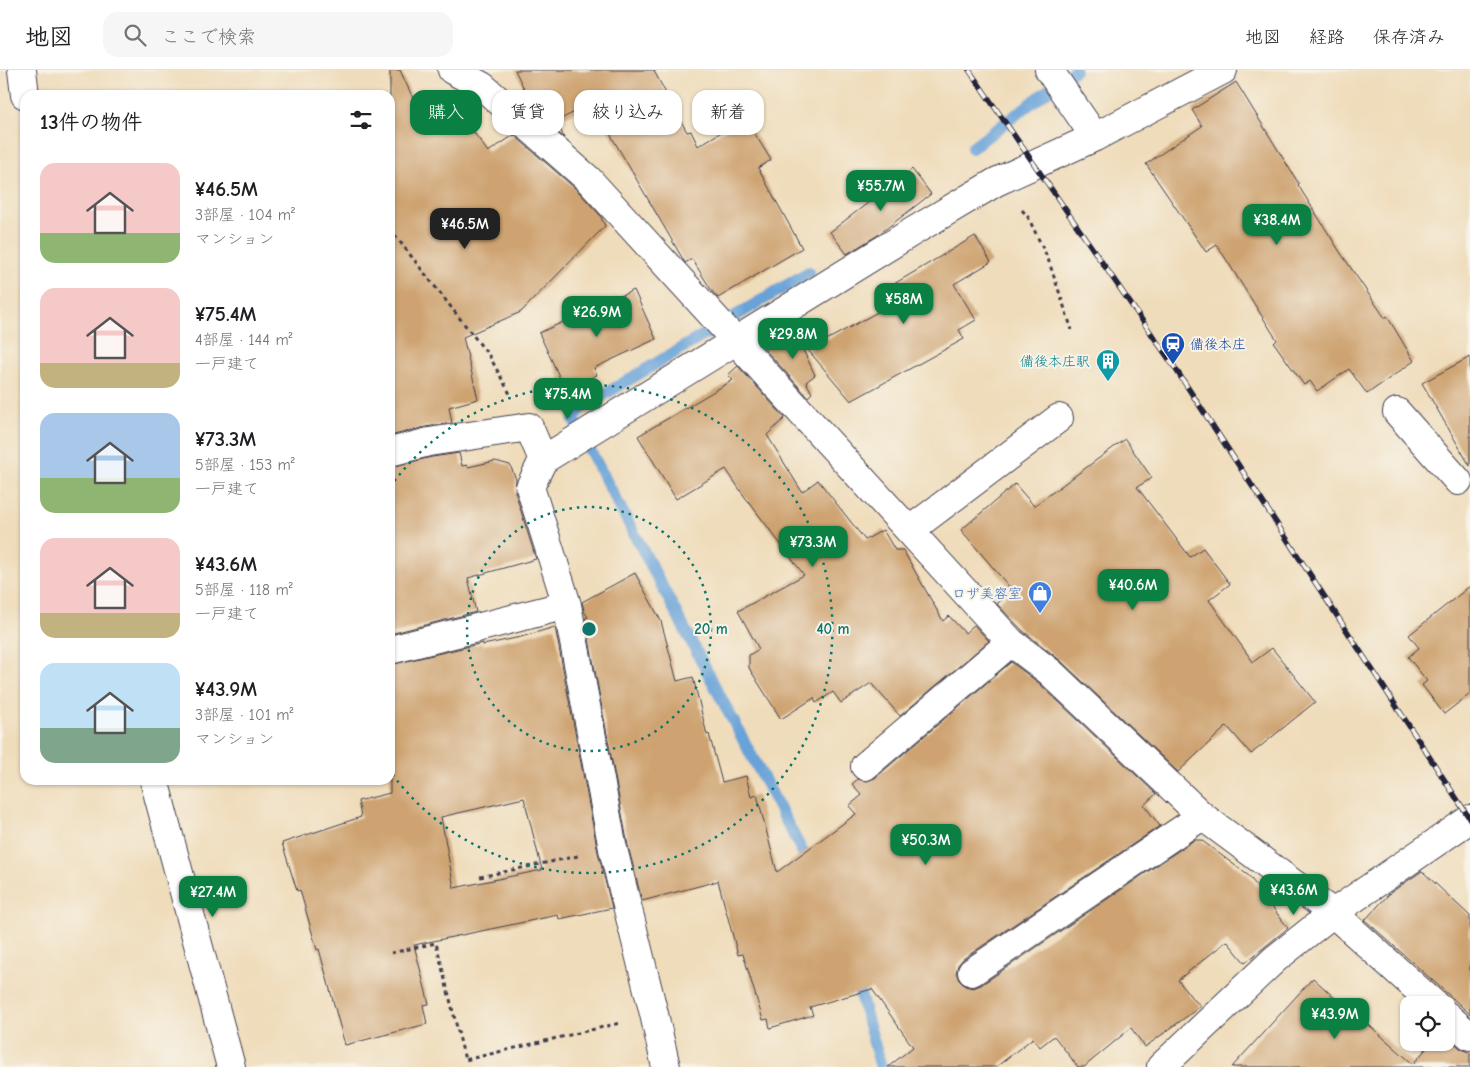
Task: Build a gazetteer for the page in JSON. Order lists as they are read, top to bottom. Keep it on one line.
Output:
{"places":{"station":["備後本庄"],"building":["備後本庄駅"],"shop":["ロザ美容室"]},"page":{"header":"地図","search":"ここで検索","nav":["地図","経路","保存済み"],"chip":["購入","賃貸","絞り込み","新着"],"heading":"13件の物件","list":[{"name":"¥46.5M","note":"3部屋 · 104 m² · マンション"},{"name":"¥75.4M","note":"4部屋 · 144 m² · 一戸建て"},{"name":"¥73.3M","note":"5部屋 · 153 m² · 一戸建て"},{"name":"¥43.6M","note":"5部屋 · 118 m² · 一戸建て"},{"name":"¥43.9M","note":"3部屋 · 101 m² · マンション"}],"price":["¥55.7M","¥38.4M","¥46.5M","¥58M","¥26.9M","¥29.8M","¥75.4M","¥73.3M","¥40.6M","¥50.3M","¥43.6M","¥27.4M","¥43.9M"]},"rings":["20 m","40 m"]}
